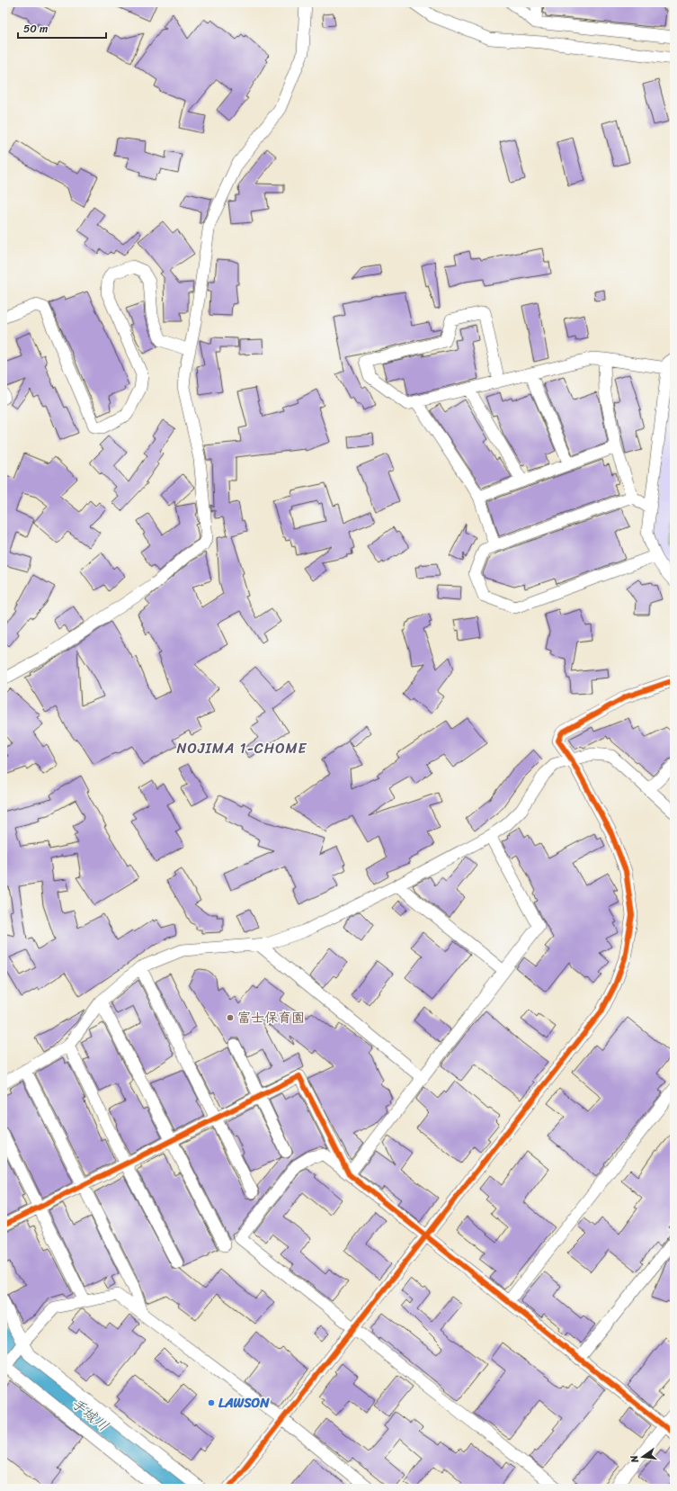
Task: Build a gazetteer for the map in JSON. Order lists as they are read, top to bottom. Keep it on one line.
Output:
{"districts":["NOJIMA 1-CHOME"],"water":["手城川"],"places":["富士保育園","LAWSON"],"scale_bar":"50 m","north":"left"}
